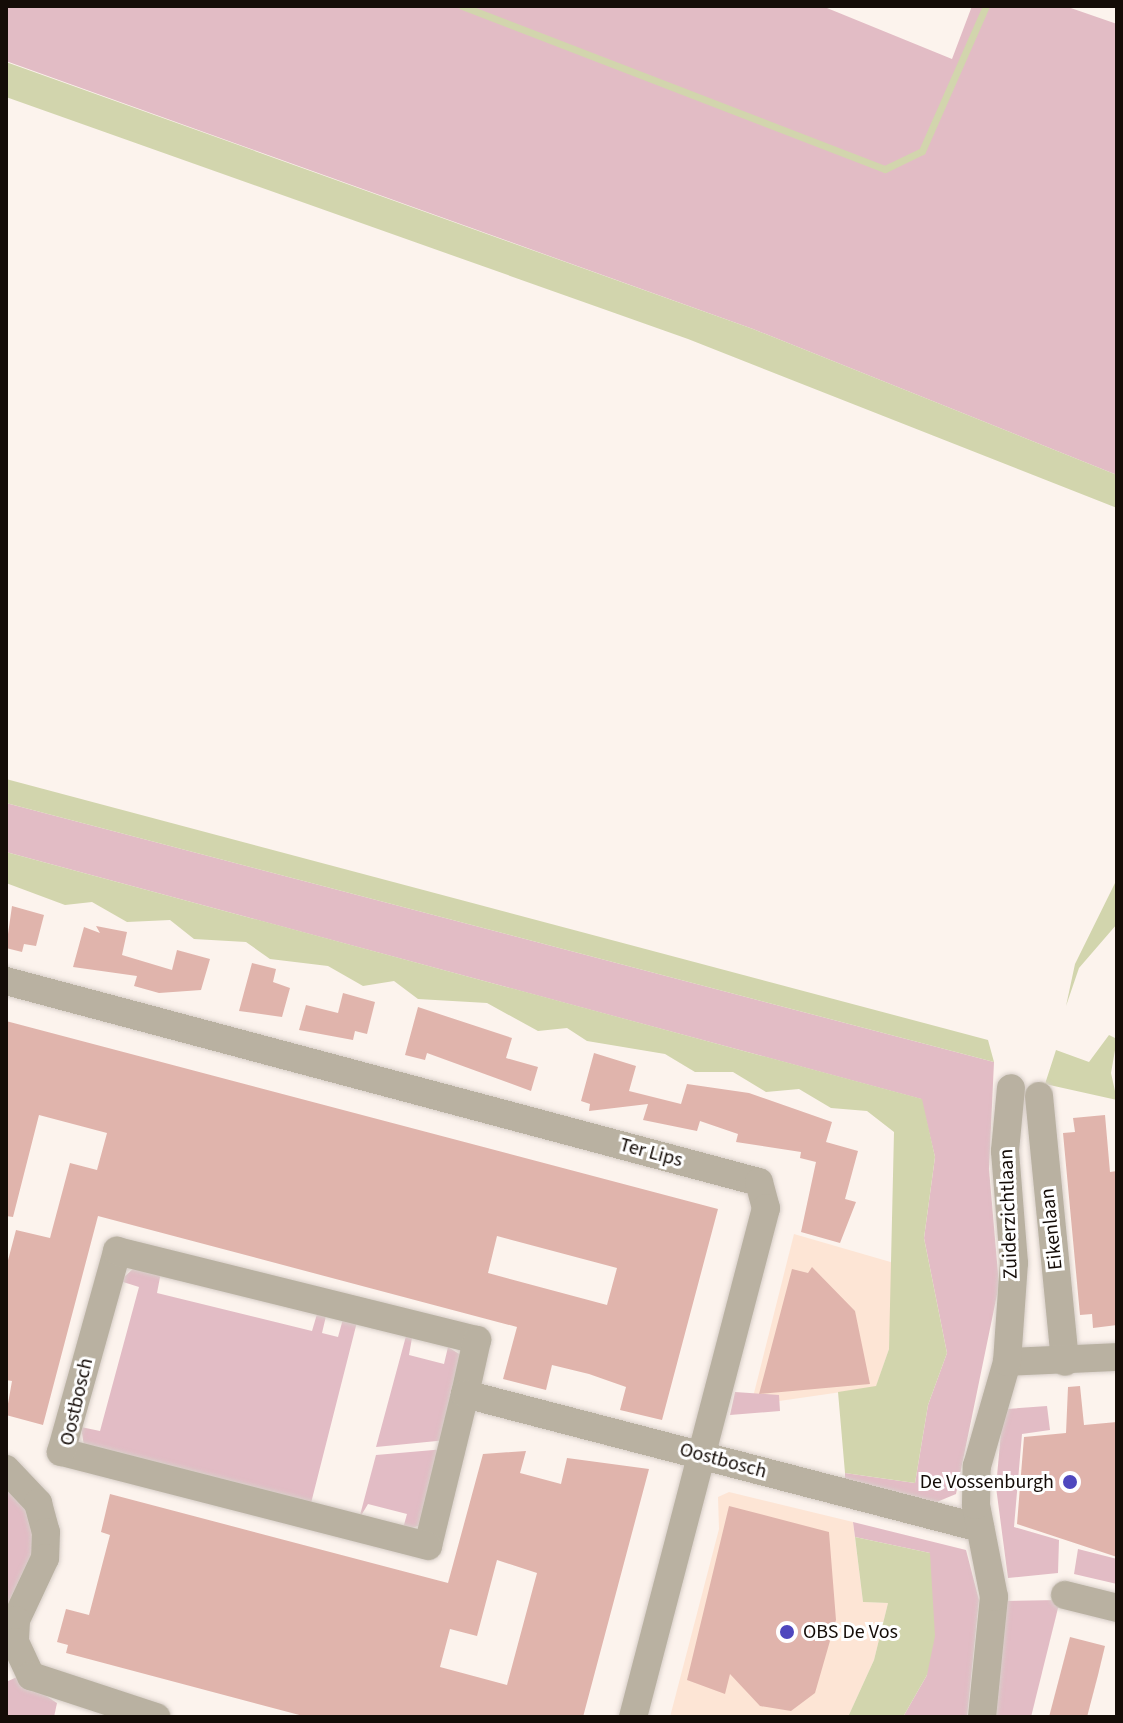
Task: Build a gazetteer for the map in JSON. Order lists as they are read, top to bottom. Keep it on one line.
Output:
{"streets":{"street":["Ter Lips","Zuiderzichtlaan","Eikenlaan","Oostbosch"]},"crossings":[["Ter Lips","Oostbosch"],["Zuiderzichtlaan","Oostbosch"]],"places":["De Vossenburgh","OBS De Vos"]}
